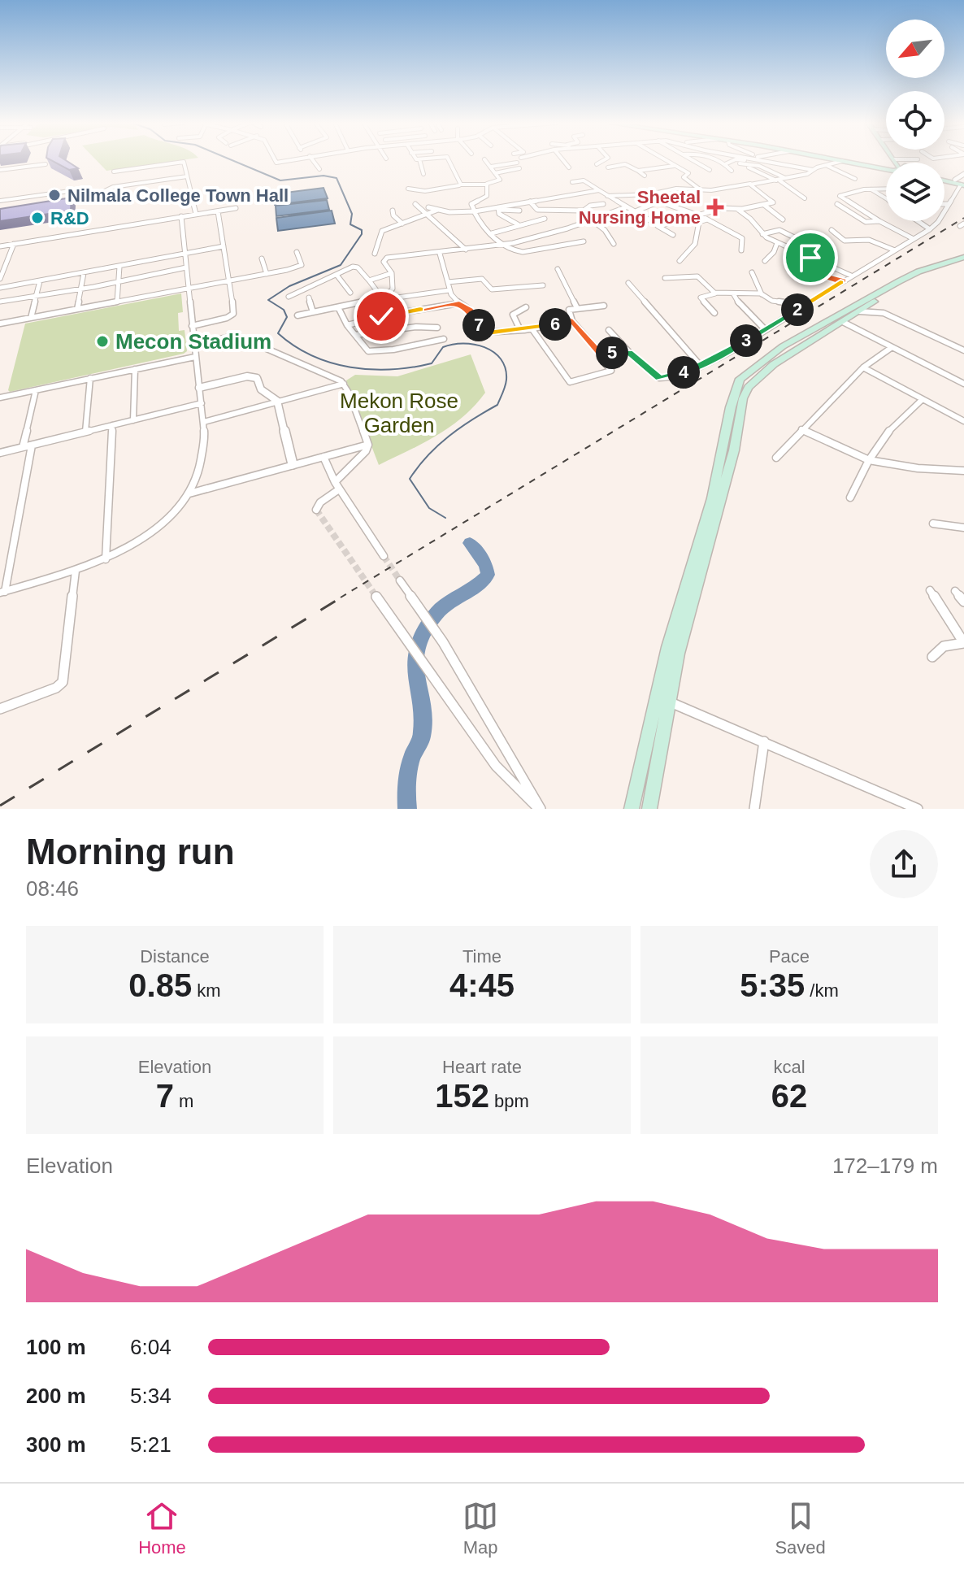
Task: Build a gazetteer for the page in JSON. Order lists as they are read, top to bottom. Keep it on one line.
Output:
{"parks":["Mekon Rose Garden"],"places":{"other":["Nilmala College Town Hall","R&D","Mecon Stadium"],"health":["Sheetal Nursing Home"]},"north":"bottom left","page":{"pins":["2","6","7","3","5","4"],"heading":["Morning run","08:46"],"stats":[["Distance","0.85 km"],["Time","4:45"],["Pace","5:35 /km"],["Elevation","7 m"],["Heart rate","152 bpm"],["kcal","62"]],"chart":["Elevation","172–179 m"],"list":[{"name":"100 m","note":"6:04"},{"name":"200 m","note":"5:34"},{"name":"300 m","note":"5:21"}],"tabs":["Home","Map","Saved"]}}
